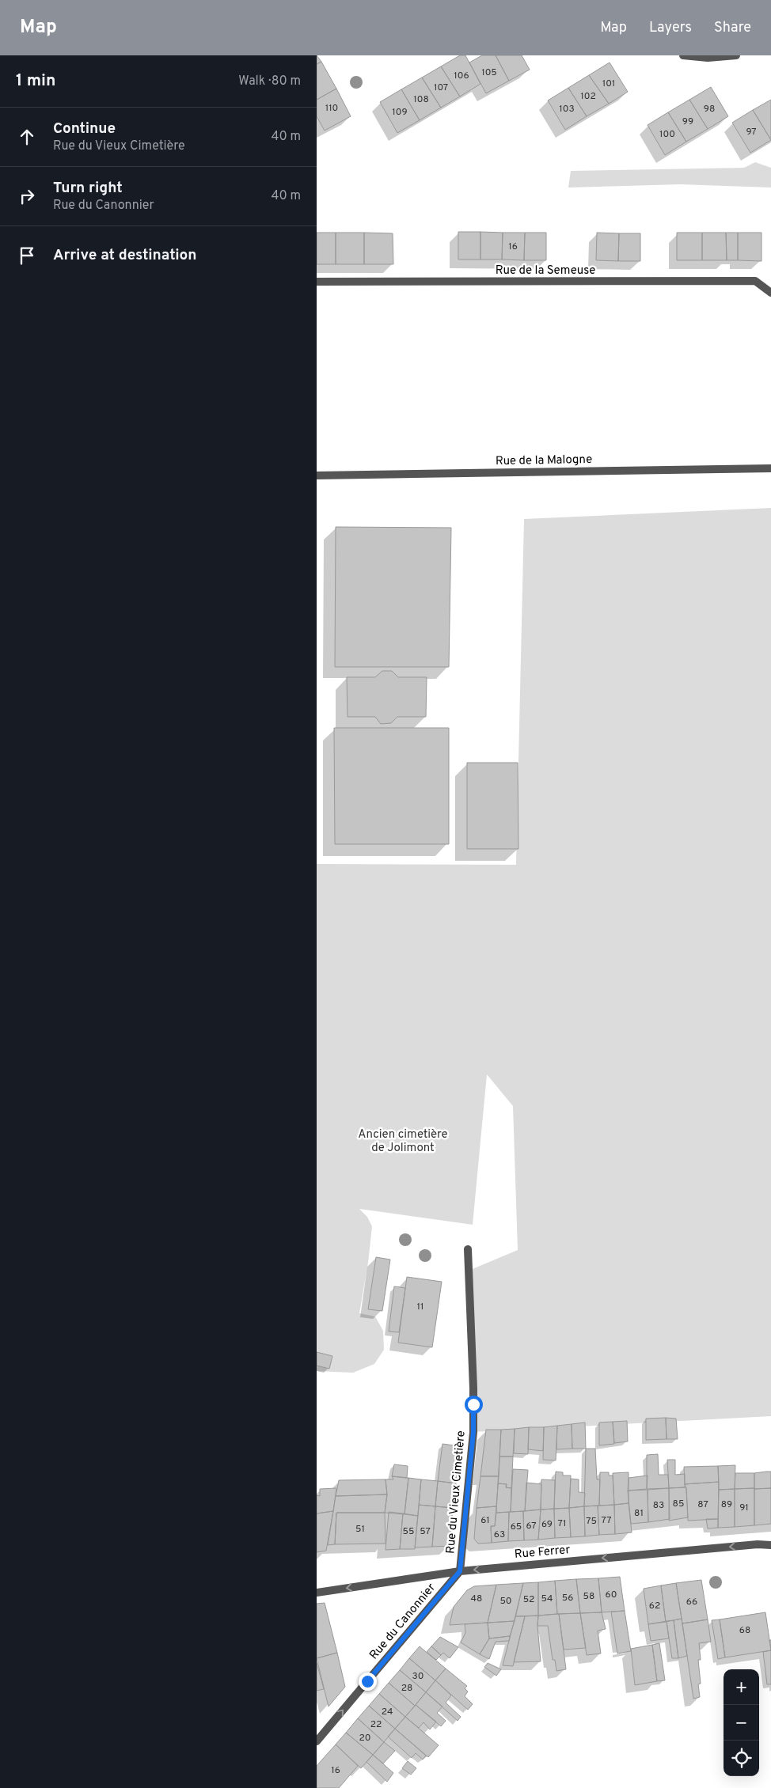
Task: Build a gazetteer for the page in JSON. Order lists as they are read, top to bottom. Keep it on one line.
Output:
{"streets":{"street":["Rue de la Semeuse","Rue de la Malogne","Rue du Vieux Cimetière","Rue Ferrer","Rue du Canonnier"]},"crossings":[["Rue du Vieux Cimetière","Rue Ferrer"],["Rue du Vieux Cimetière","Rue du Canonnier"],["Rue Ferrer","Rue du Canonnier"]],"one_way":["Rue Ferrer","Rue du Canonnier"],"parks":["Ancien cimetière de Jolimont"],"house_numbers":["105","106","101","107","102","108","110","103","98","109","99","97","100","16","11","85","87","89","83","91","81","61","77","75","71","69","67","65","51","55","57","63","60","58","56","48","54","52","50","66","62","68","30","28","24","22","20","16"],"page":{"header":"Map","nav":["Map","Layers","Share"],"heading":["1 min","Walk · 80 m"],"list":[["Continue","Rue du Vieux Cimetière","40 m"],["Turn right","Rue du Canonnier","40 m"],"Arrive at destination"],"map_buttons":["+","−"]}}
